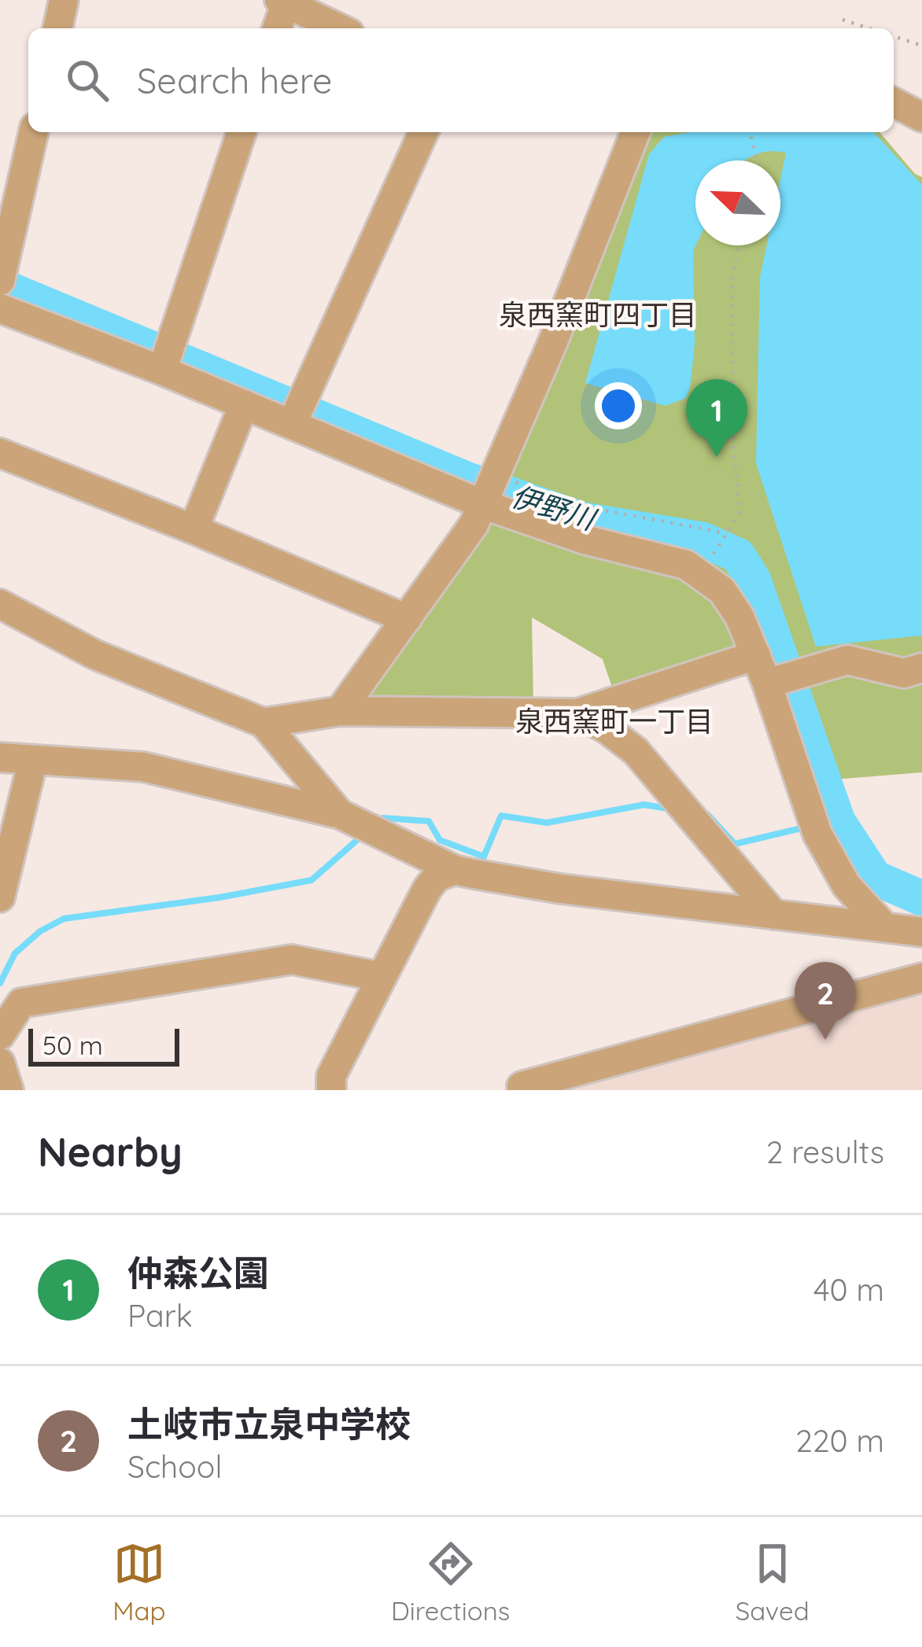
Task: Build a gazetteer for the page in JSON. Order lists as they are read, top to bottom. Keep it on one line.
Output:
{"districts":["泉西窯町四丁目","泉西窯町一丁目"],"water":["伊野川"],"scale_bar":"50 m","north":"top left","page":{"search":"Search here","pins":["1","2"],"scale":"50 m","heading":["Nearby","2 results"],"list":[{"mark":"1","name":"仲森公園","note":"Park","value":"40 m"},{"mark":"2","name":"土岐市立泉中学校","note":"School","value":"220 m"}],"nav":["Map","Directions","Saved"]}}
